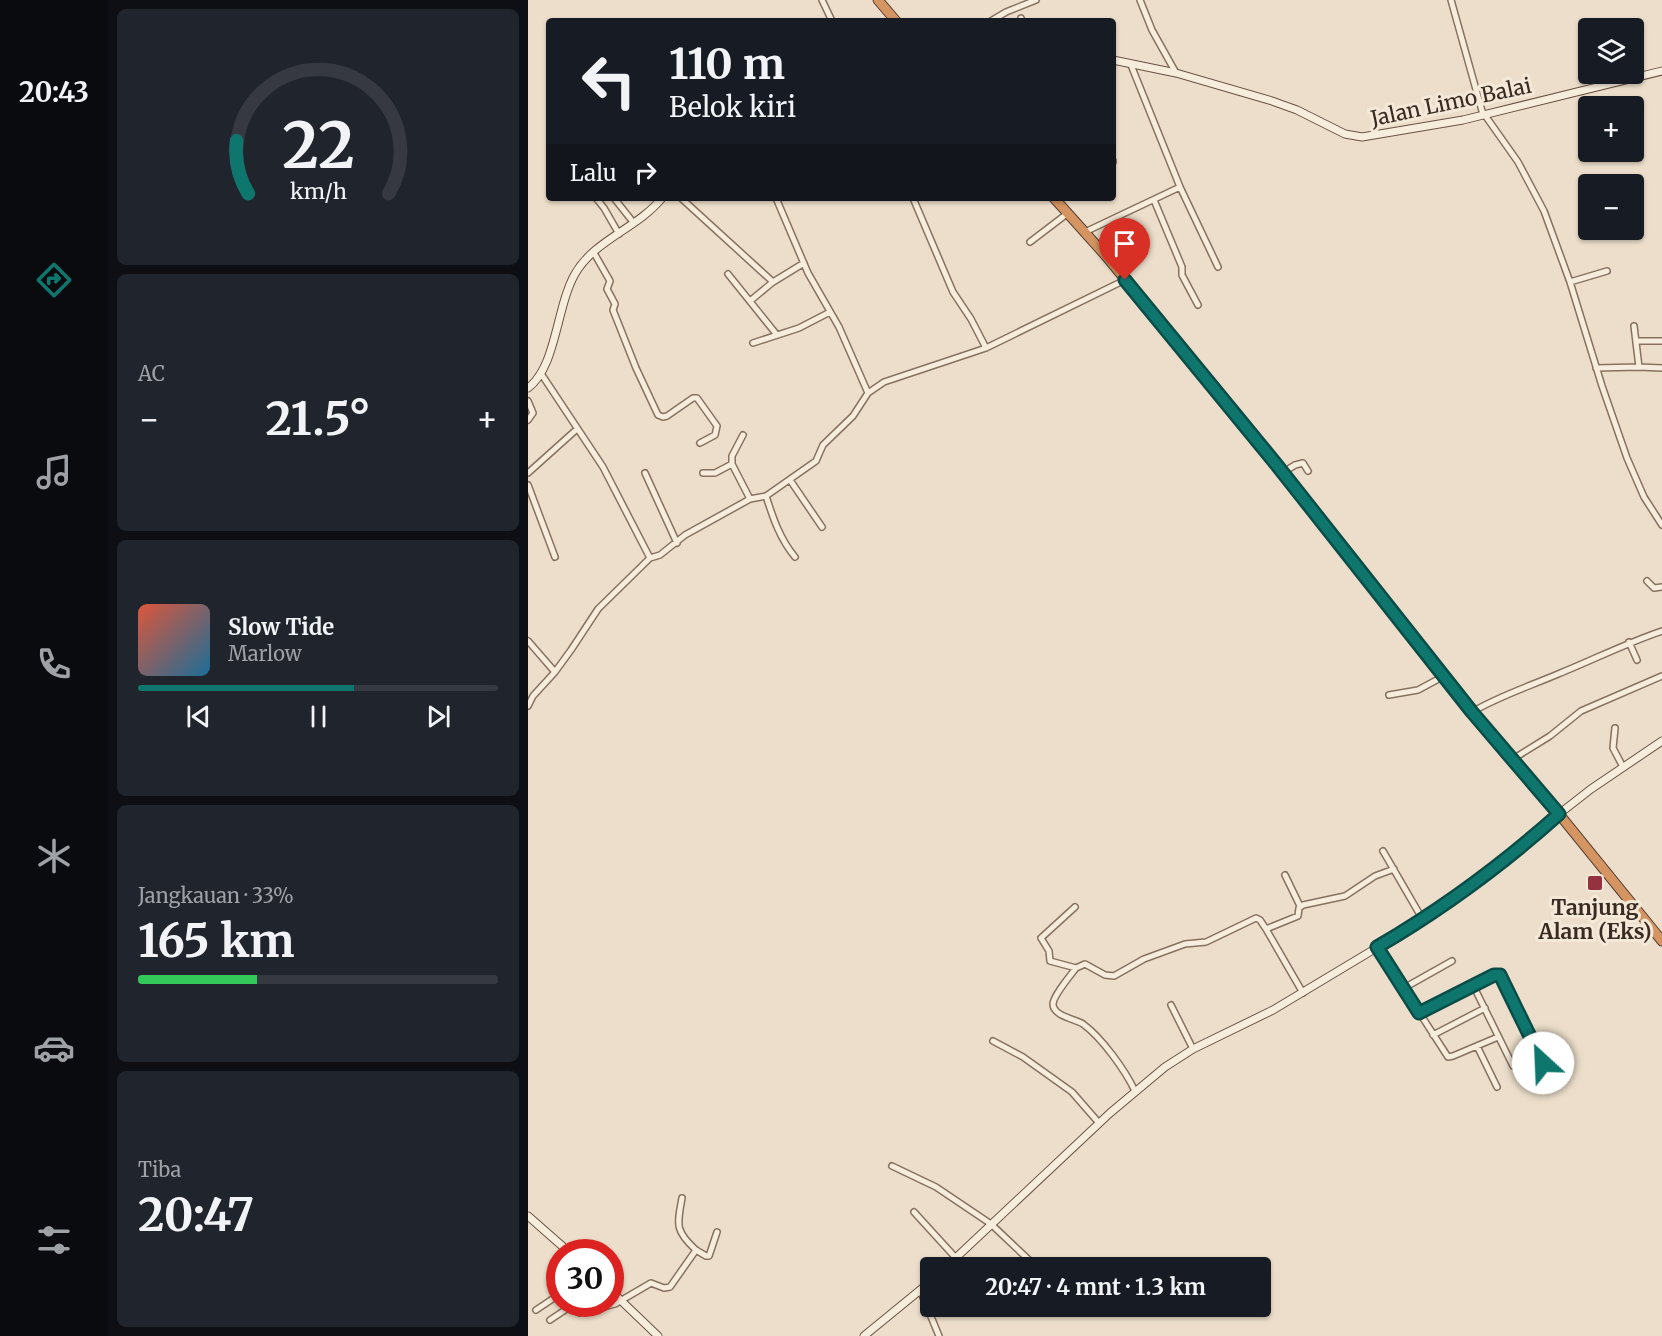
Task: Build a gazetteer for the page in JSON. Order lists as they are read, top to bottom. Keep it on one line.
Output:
{"streets":{"street":["Jalan Limo Balai"]},"places":{"transit":["Tanjung Alam (Eks)"]},"page":{"tabs":"20:43","map_buttons":["+","−"],"turn":["110 m","Belok kiri"],"then":"Lalu","tile":["AC",["Jangkauan · 33%","165 km"],["Tiba","20:47"]],"heat":["−","21.5°","+"],"song":["Slow Tide","Marlow"],"limit":"30","trip":"20:47 · 4 mnt · 1.3 km","gauge":["22","km/h"]}}
